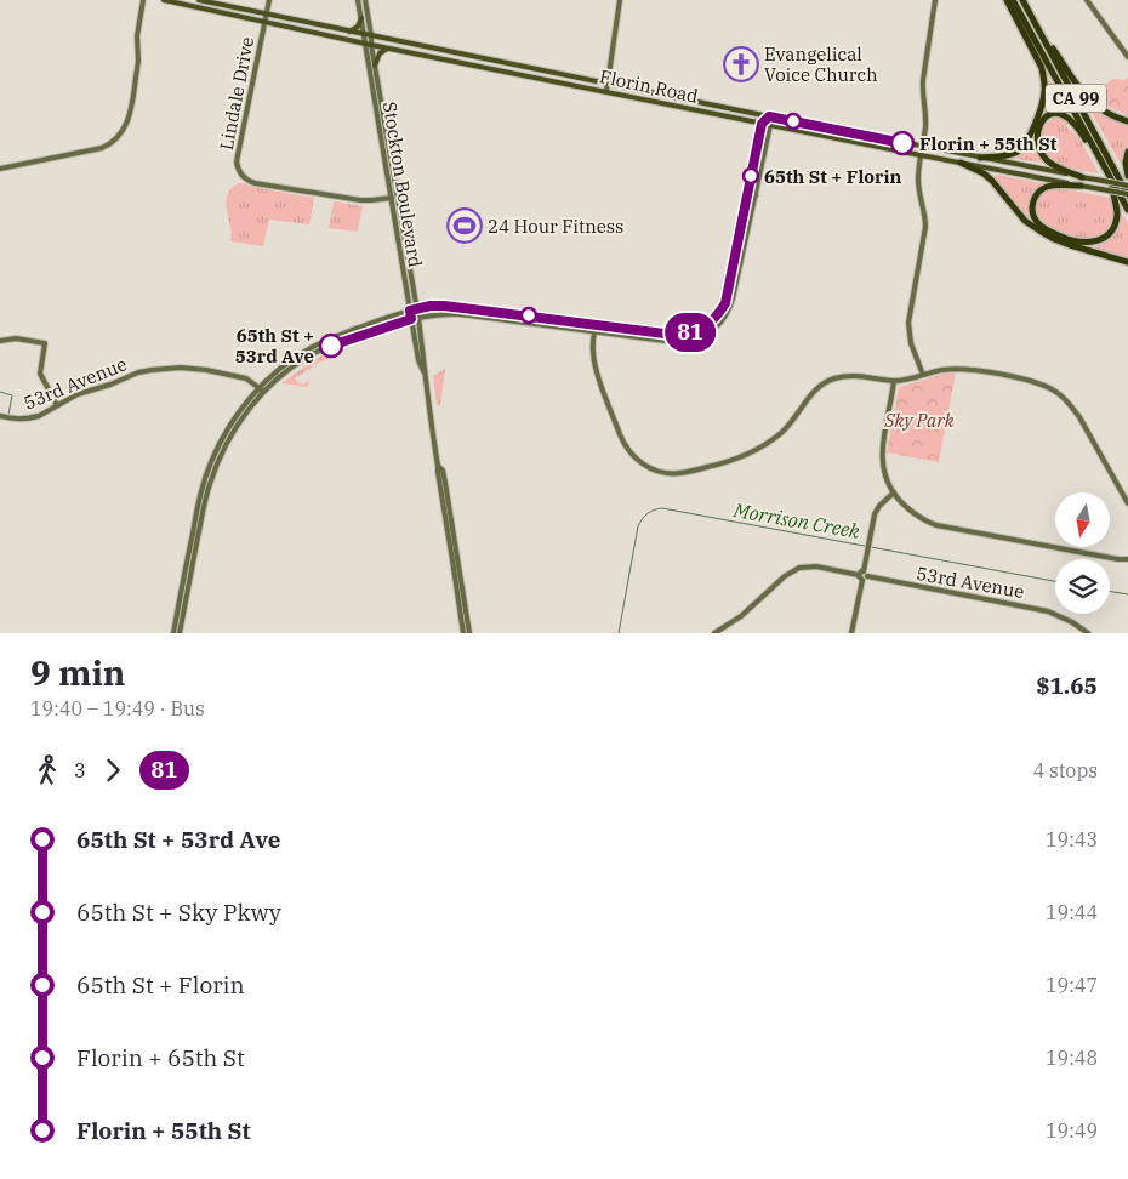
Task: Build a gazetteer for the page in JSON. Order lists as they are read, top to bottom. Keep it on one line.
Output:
{"streets":{"highway":["CA 99"],"main road":["Florin Road","Lindale Drive","Stockton Boulevard","53rd Avenue"]},"crossings":[["Florin Road","Lindale Drive"],["Florin Road","CA 99"],["Florin Road","Stockton Boulevard"],["Lindale Drive","Stockton Boulevard"]],"water":["Morrison Creek"],"parks":["Sky Park"],"places":{"church":["Evangelical Voice Church"],"other":["Florin + 55th St","65th St + Florin","65th St + 53rd Ave"],"sports":["24 Hour Fitness"]},"lines":["bus line 81"],"north":"bottom","page":{"on_map":"81","heading":["9 min","19:40 – 19:49 · Bus","$1.65"],"legs":["3","81","4 stops"],"list":[{"name":"65th St + 53rd Ave","value":"19:43"},{"name":"65th St + Sky Pkwy","value":"19:44"},{"name":"65th St + Florin","value":"19:47"},{"name":"Florin + 65th St","value":"19:48"},{"name":"Florin + 55th St","value":"19:49"}]}}
